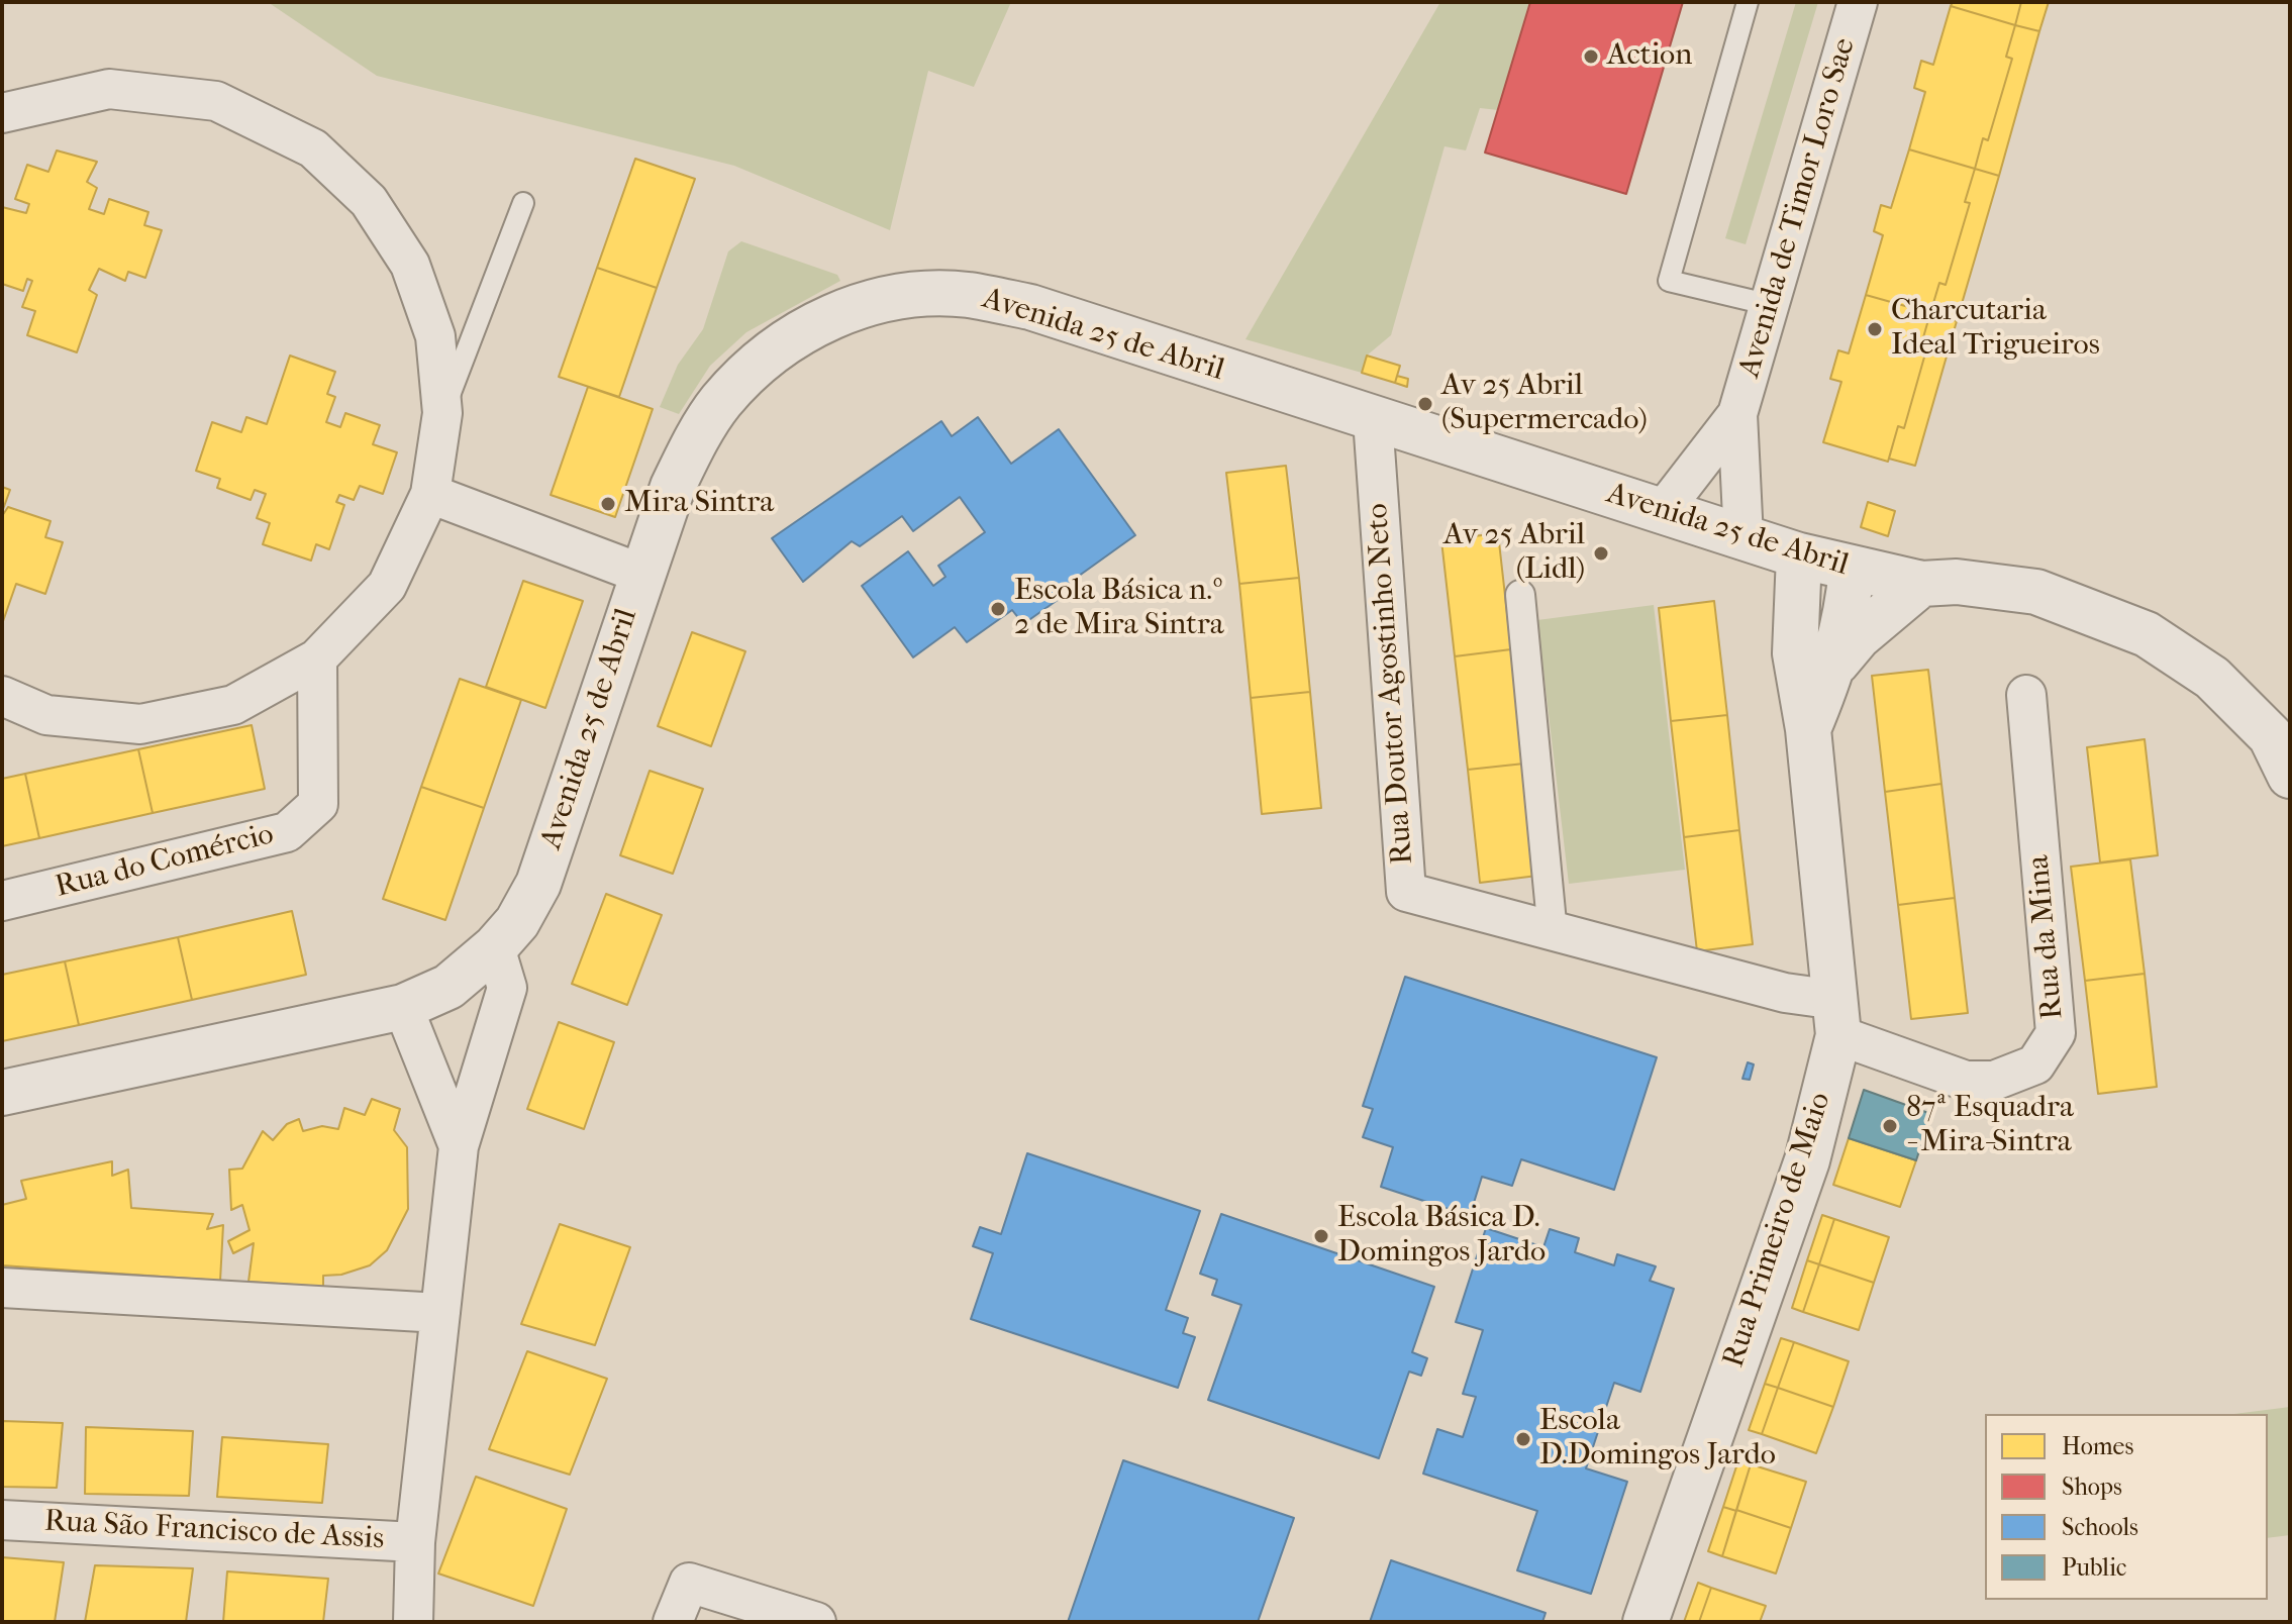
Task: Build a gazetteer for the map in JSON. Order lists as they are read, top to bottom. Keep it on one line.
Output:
{"streets":{"street":["Avenida de Timor Loro Sae","Avenida 25 de Abril","Rua Doutor Agostinho Neto","Rua do Comércio","Rua da Mina","Rua Primeiro de Maio","Rua São Francisco de Assis"]},"crossings":[["Avenida de Timor Loro Sae","Avenida 25 de Abril"],["Avenida 25 de Abril","Rua Doutor Agostinho Neto"],["Avenida 25 de Abril","Rua Primeiro de Maio"],["Avenida 25 de Abril","Rua São Francisco de Assis"],["Rua Doutor Agostinho Neto","Rua da Mina"],["Rua Doutor Agostinho Neto","Rua Primeiro de Maio"],["Rua da Mina","Rua Primeiro de Maio"]],"places":["Action","Charcutaria Ideal Trigueiros","Av 25 Abril (Supermercado)","Mira Sintra","Av 25 Abril (Lidl)","Escola Básica n.º 2 de Mira Sintra","87ª Esquadra - Mira-Sintra","Escola Básica D. Domingos Jardo","Escola D.Domingos Jardo"],"legend":["Homes","Shops","Schools","Public"]}
